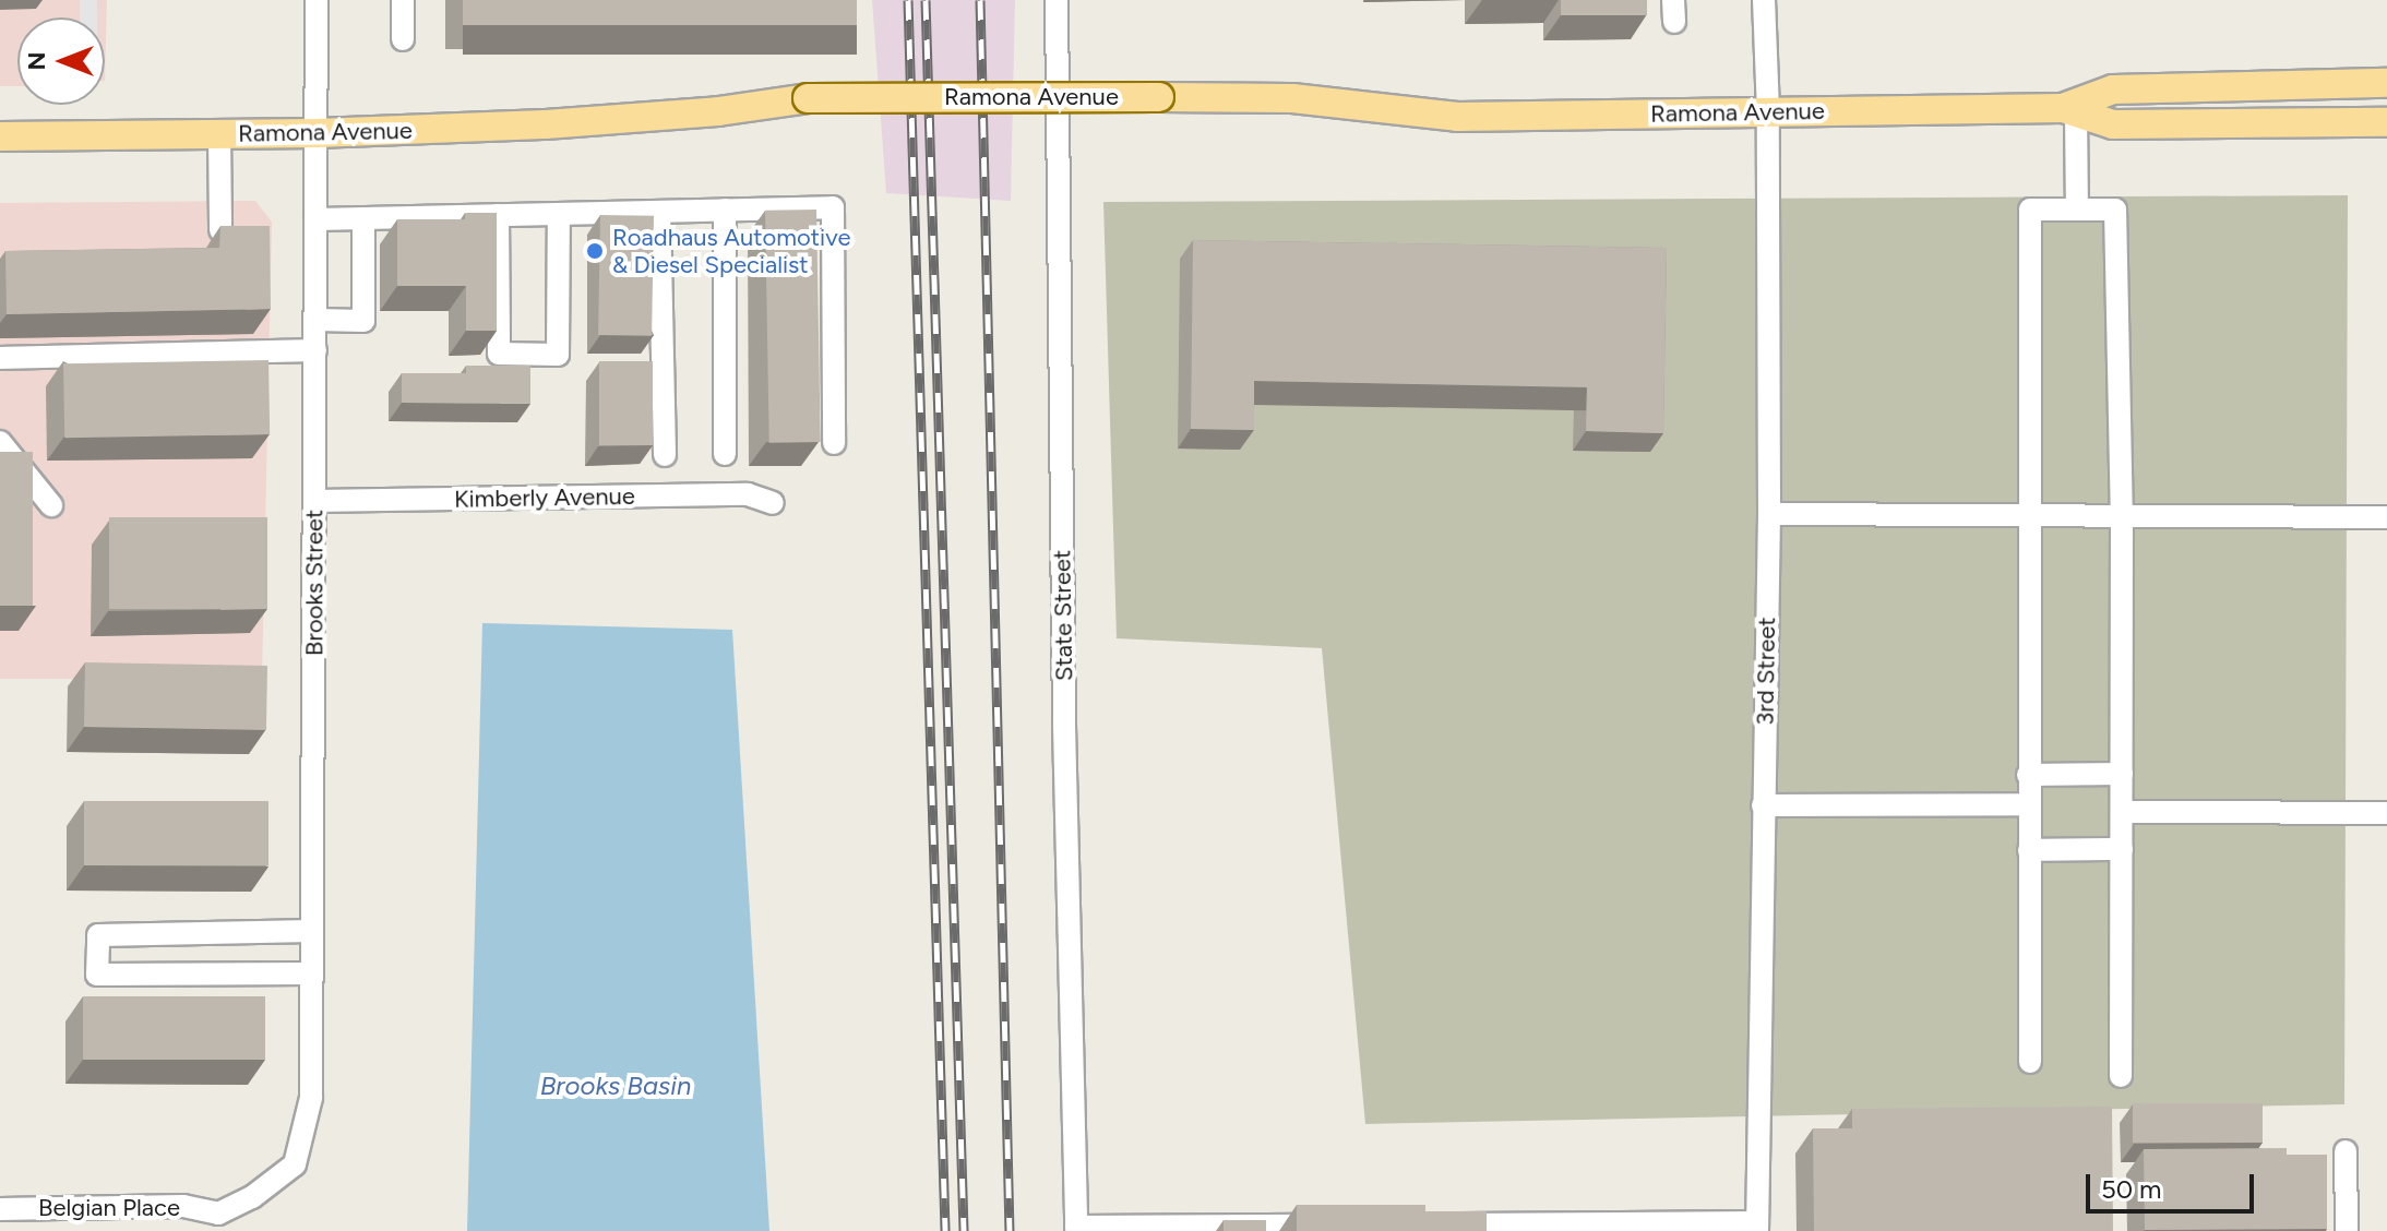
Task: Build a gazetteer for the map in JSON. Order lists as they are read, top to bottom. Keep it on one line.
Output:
{"streets":{"main road":["Ramona Avenue"],"street":["Kimberly Avenue","Brooks Street","State Street","3rd Street","Belgian Place"]},"crossings":[["Ramona Avenue","Brooks Street"],["Ramona Avenue","3rd Street"],["Kimberly Avenue","Brooks Street"],["Brooks Street","Belgian Place"]],"water":["Brooks Basin"],"places":["Roadhaus Automotive & Diesel Specialist"],"scale_bar":"50 m","north":"left"}
